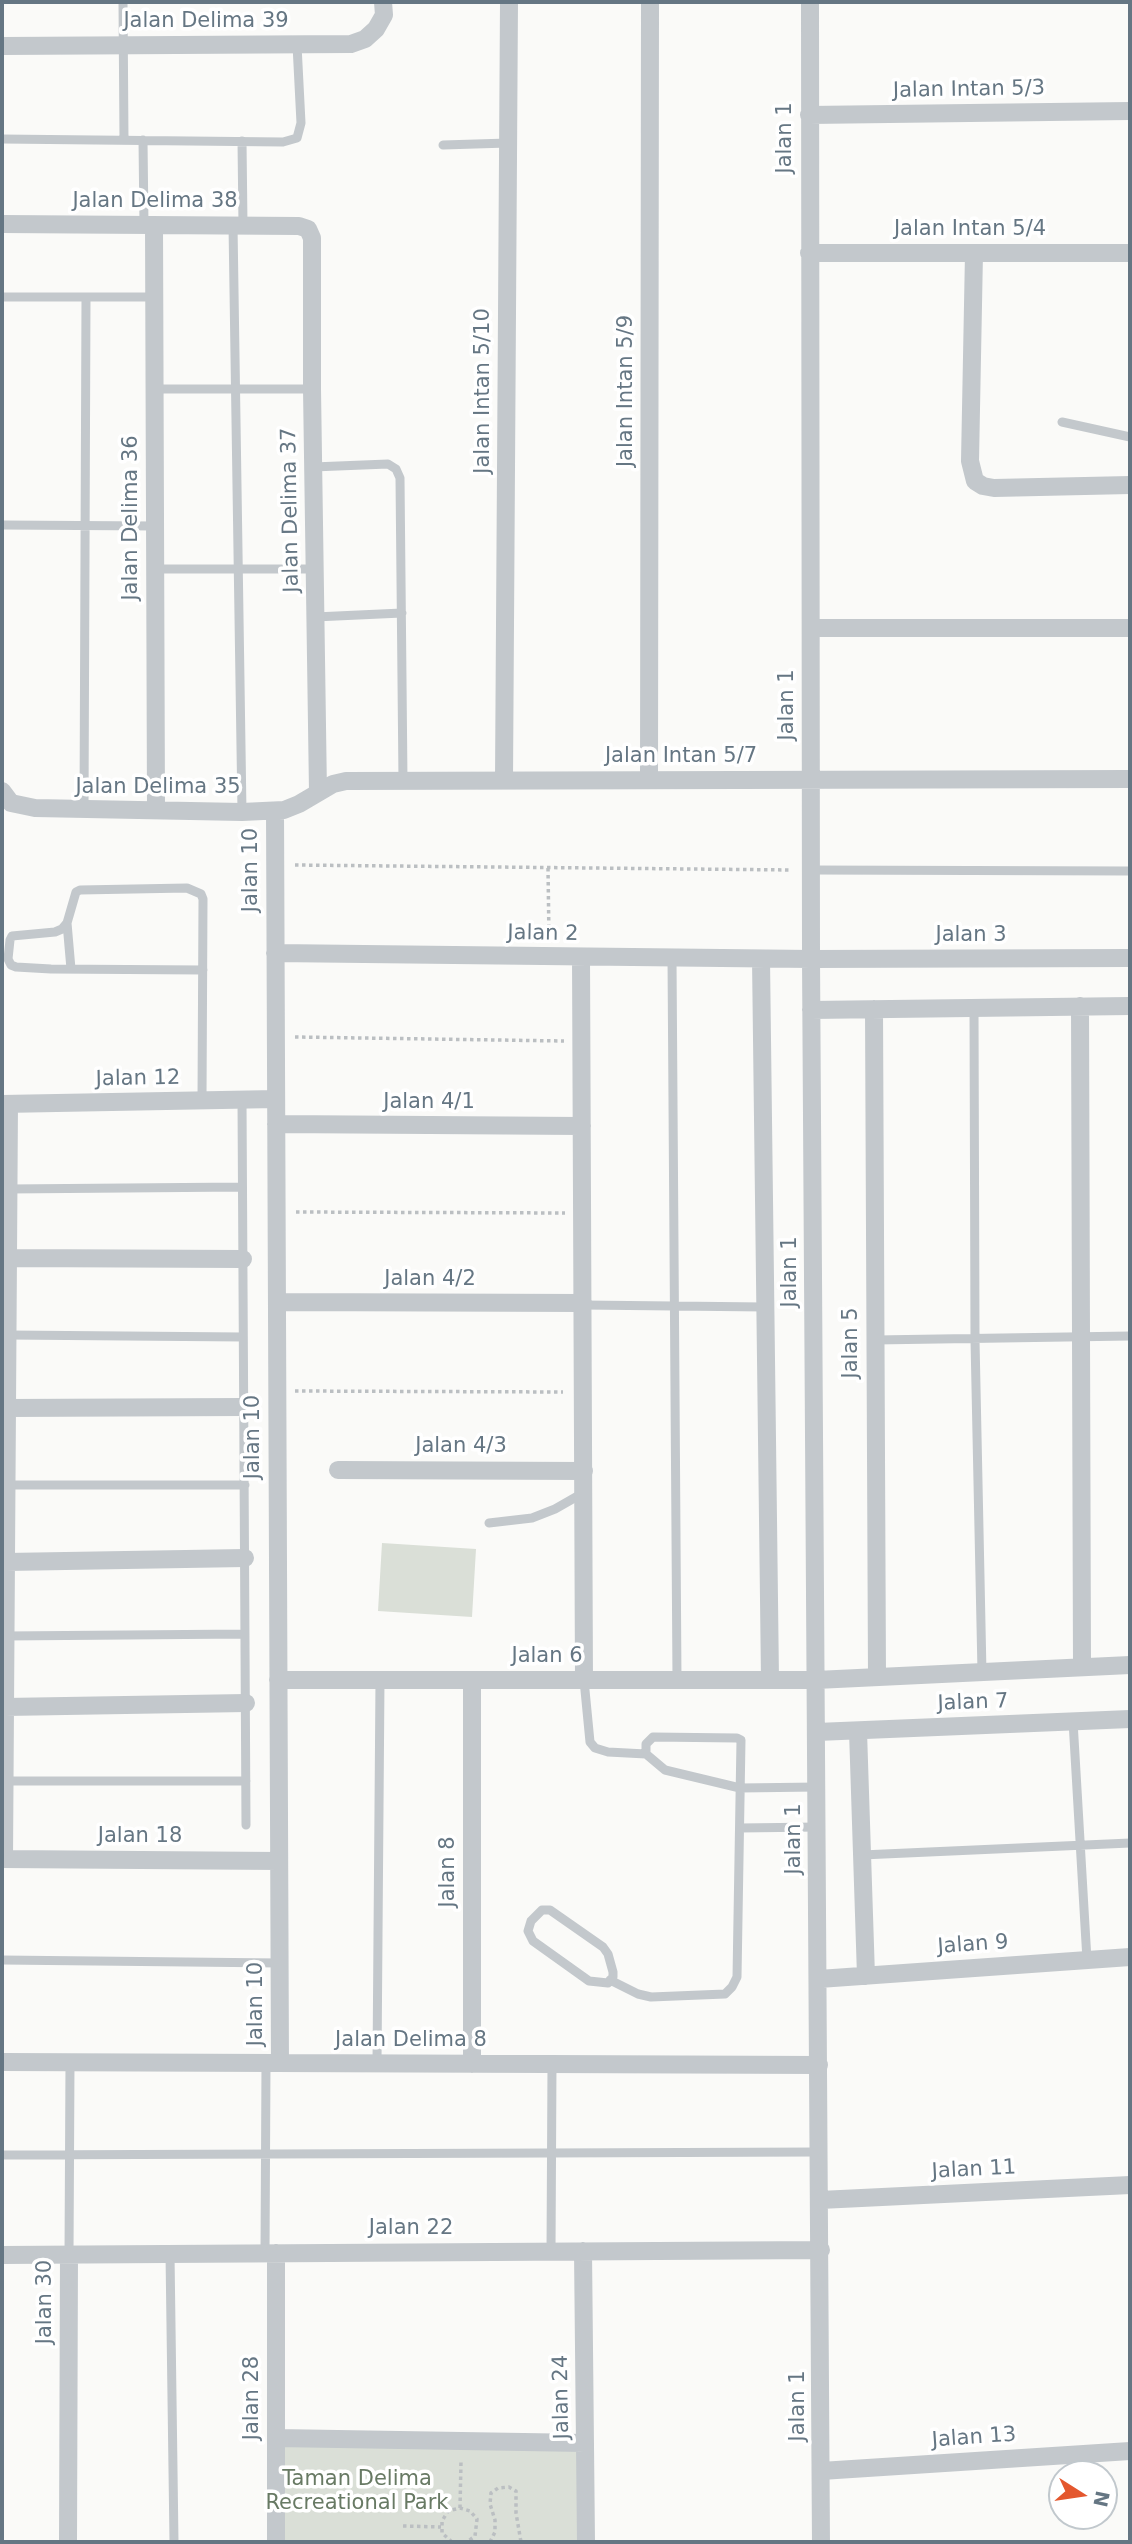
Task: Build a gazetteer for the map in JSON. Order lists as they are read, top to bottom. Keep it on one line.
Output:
{"streets":{"street":["Jalan Delima 39","Jalan Intan 5/3","Jalan 1","Jalan Delima 38","Jalan Intan 5/4","Jalan Intan 5/10","Jalan Intan 5/9","Jalan Delima 37","Jalan Delima 36","Jalan Intan 5/7","Jalan Delima 35","Jalan 10","Jalan 2","Jalan 3","Jalan 12","Jalan 4/1","Jalan 4/2","Jalan 5","Jalan 4/3","Jalan 6","Jalan 7","Jalan 18","Jalan 8","Jalan 9","Jalan Delima 8","Jalan 11","Jalan 22","Jalan 30","Jalan 24","Jalan 28","Jalan 13"]},"crossings":[["Jalan Intan 5/3","Jalan 1"],["Jalan 1","Jalan Intan 5/4"],["Jalan 1","Jalan Intan 5/7"],["Jalan 1","Jalan 2"],["Jalan 1","Jalan 3"],["Jalan 1","Jalan 6"],["Jalan 1","Jalan 7"],["Jalan 1","Jalan 9"],["Jalan 1","Jalan Delima 8"],["Jalan 1","Jalan 11"],["Jalan 1","Jalan 22"],["Jalan 1","Jalan 13"],["Jalan Delima 38","Jalan Delima 37"],["Jalan Delima 38","Jalan Delima 36"],["Jalan Intan 5/10","Jalan Intan 5/7"],["Jalan Intan 5/9","Jalan Intan 5/7"],["Jalan Delima 37","Jalan Intan 5/7"],["Jalan Delima 37","Jalan Delima 35"],["Jalan Delima 36","Jalan Delima 35"],["Jalan Intan 5/7","Jalan Delima 35"],["Jalan Delima 35","Jalan 10"],["Jalan 10","Jalan 2"],["Jalan 10","Jalan 12"],["Jalan 10","Jalan 4/1"],["Jalan 10","Jalan 4/2"],["Jalan 10","Jalan 6"],["Jalan 10","Jalan 18"],["Jalan 10","Jalan Delima 8"],["Jalan 2","Jalan 3"],["Jalan 5","Jalan 6"],["Jalan 6","Jalan 8"],["Jalan 8","Jalan Delima 8"],["Jalan Delima 8","Jalan 30"],["Jalan 22","Jalan 30"],["Jalan 22","Jalan 24"],["Jalan 22","Jalan 28"]],"parks":["Taman Delima Recreational Park"],"north":"right"}
